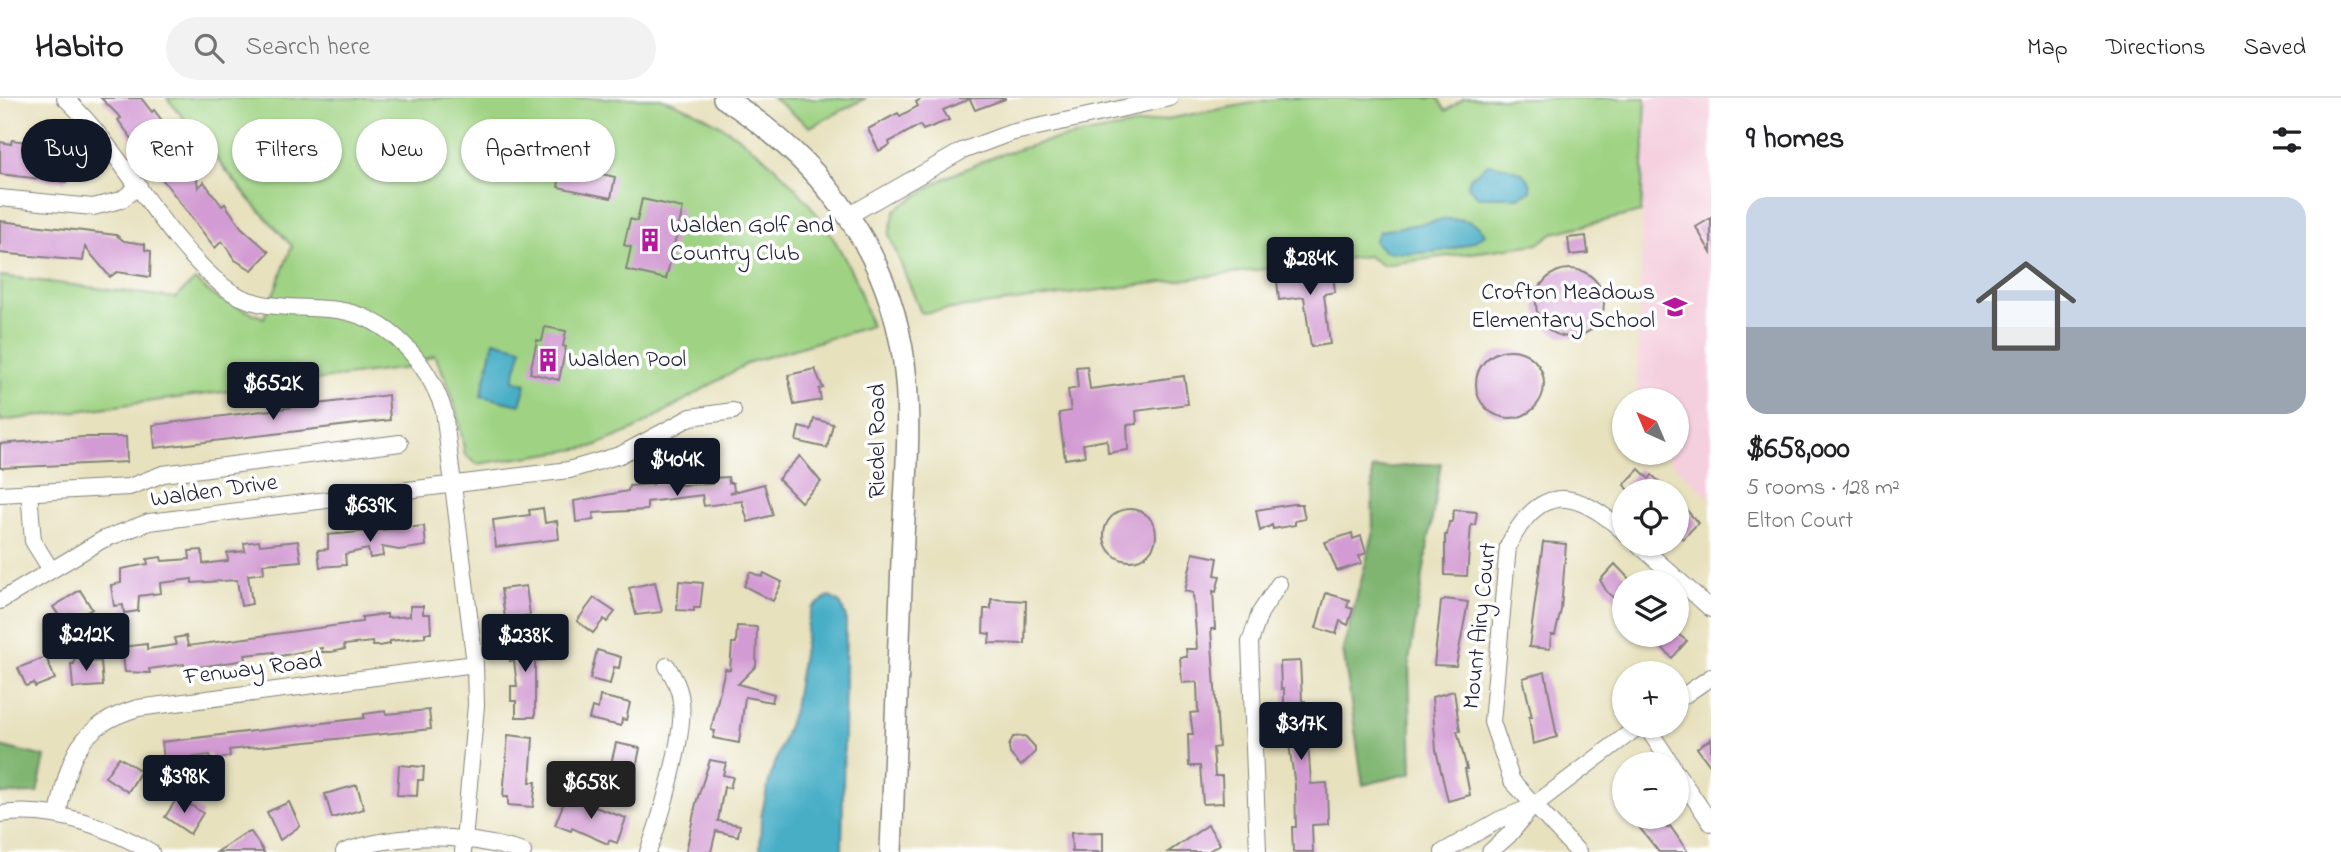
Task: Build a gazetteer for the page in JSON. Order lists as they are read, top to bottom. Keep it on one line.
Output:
{"streets":{"street":["Riedel Road","Walden Drive","Mount Airy Court","Fenway Road"]},"places":{"building":["Walden Golf and Country Club","Walden Pool"],"school or university":["Crofton Meadows Elementary School"]},"north":"top left","page":{"header":"Habito","search":"Search here","nav":["Map","Directions","Saved"],"heading":"9 homes","chip":["Buy","Rent","Filters","New","Apartment"],"list":[{"name":"$658,000","note":"5 rooms · 128 m² · Elton Court"}],"price":["$284K","$652K","$404K","$639K","$212K","$238K","$317K","$398K","$658K"],"map_buttons":["+","−"]}}
